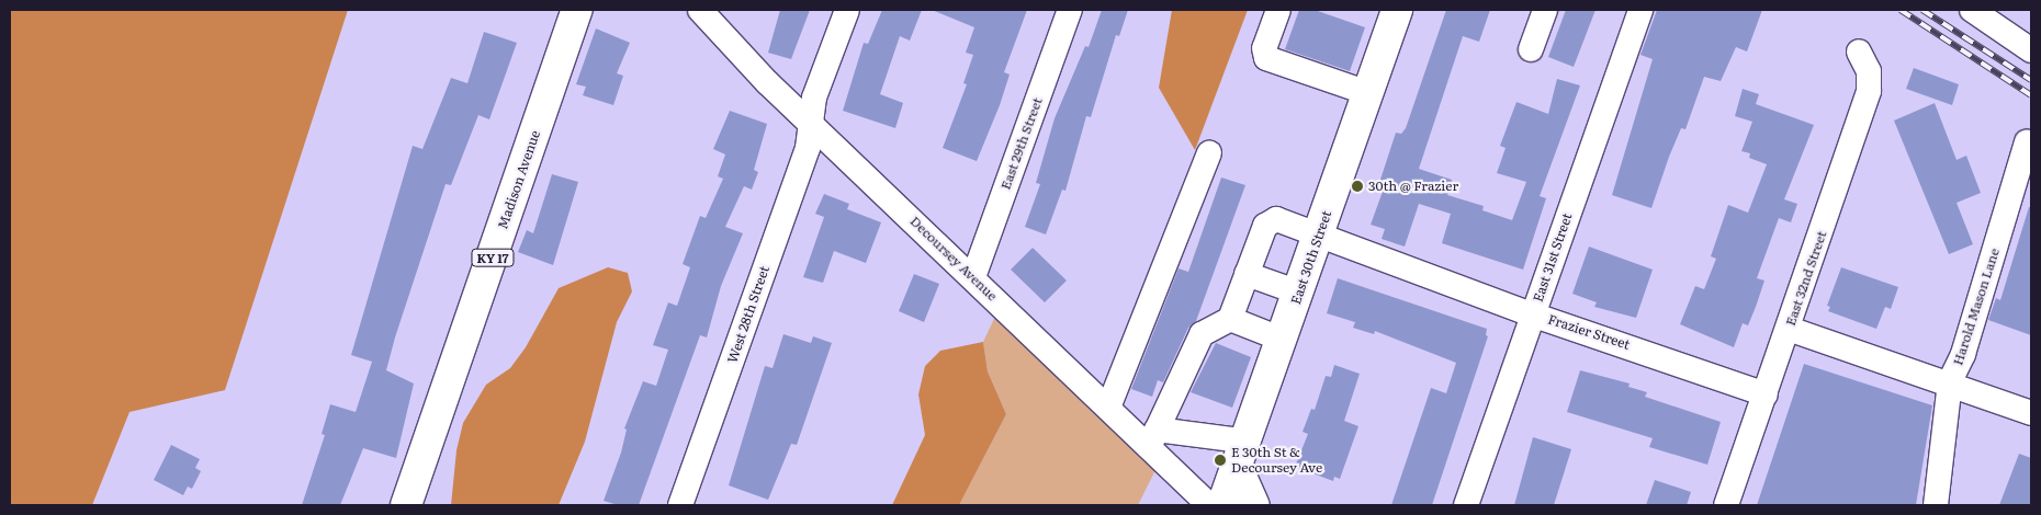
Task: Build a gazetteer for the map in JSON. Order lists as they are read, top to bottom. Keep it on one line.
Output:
{"streets":{"main road":["Madison Avenue","KY 17","East 30th Street"],"street":["East 29th Street","East 31st Street","Decoursey Avenue","East 32nd Street","Harold Mason Lane","West 28th Street","Frazier Street"]},"crossings":[["East 29th Street","Decoursey Avenue"],["East 30th Street","Frazier Street"],["East 31st Street","Frazier Street"],["Decoursey Avenue","West 28th Street"],["East 32nd Street","Frazier Street"]],"places":["30th @ Frazier","E 30th St & Decoursey Ave"]}
